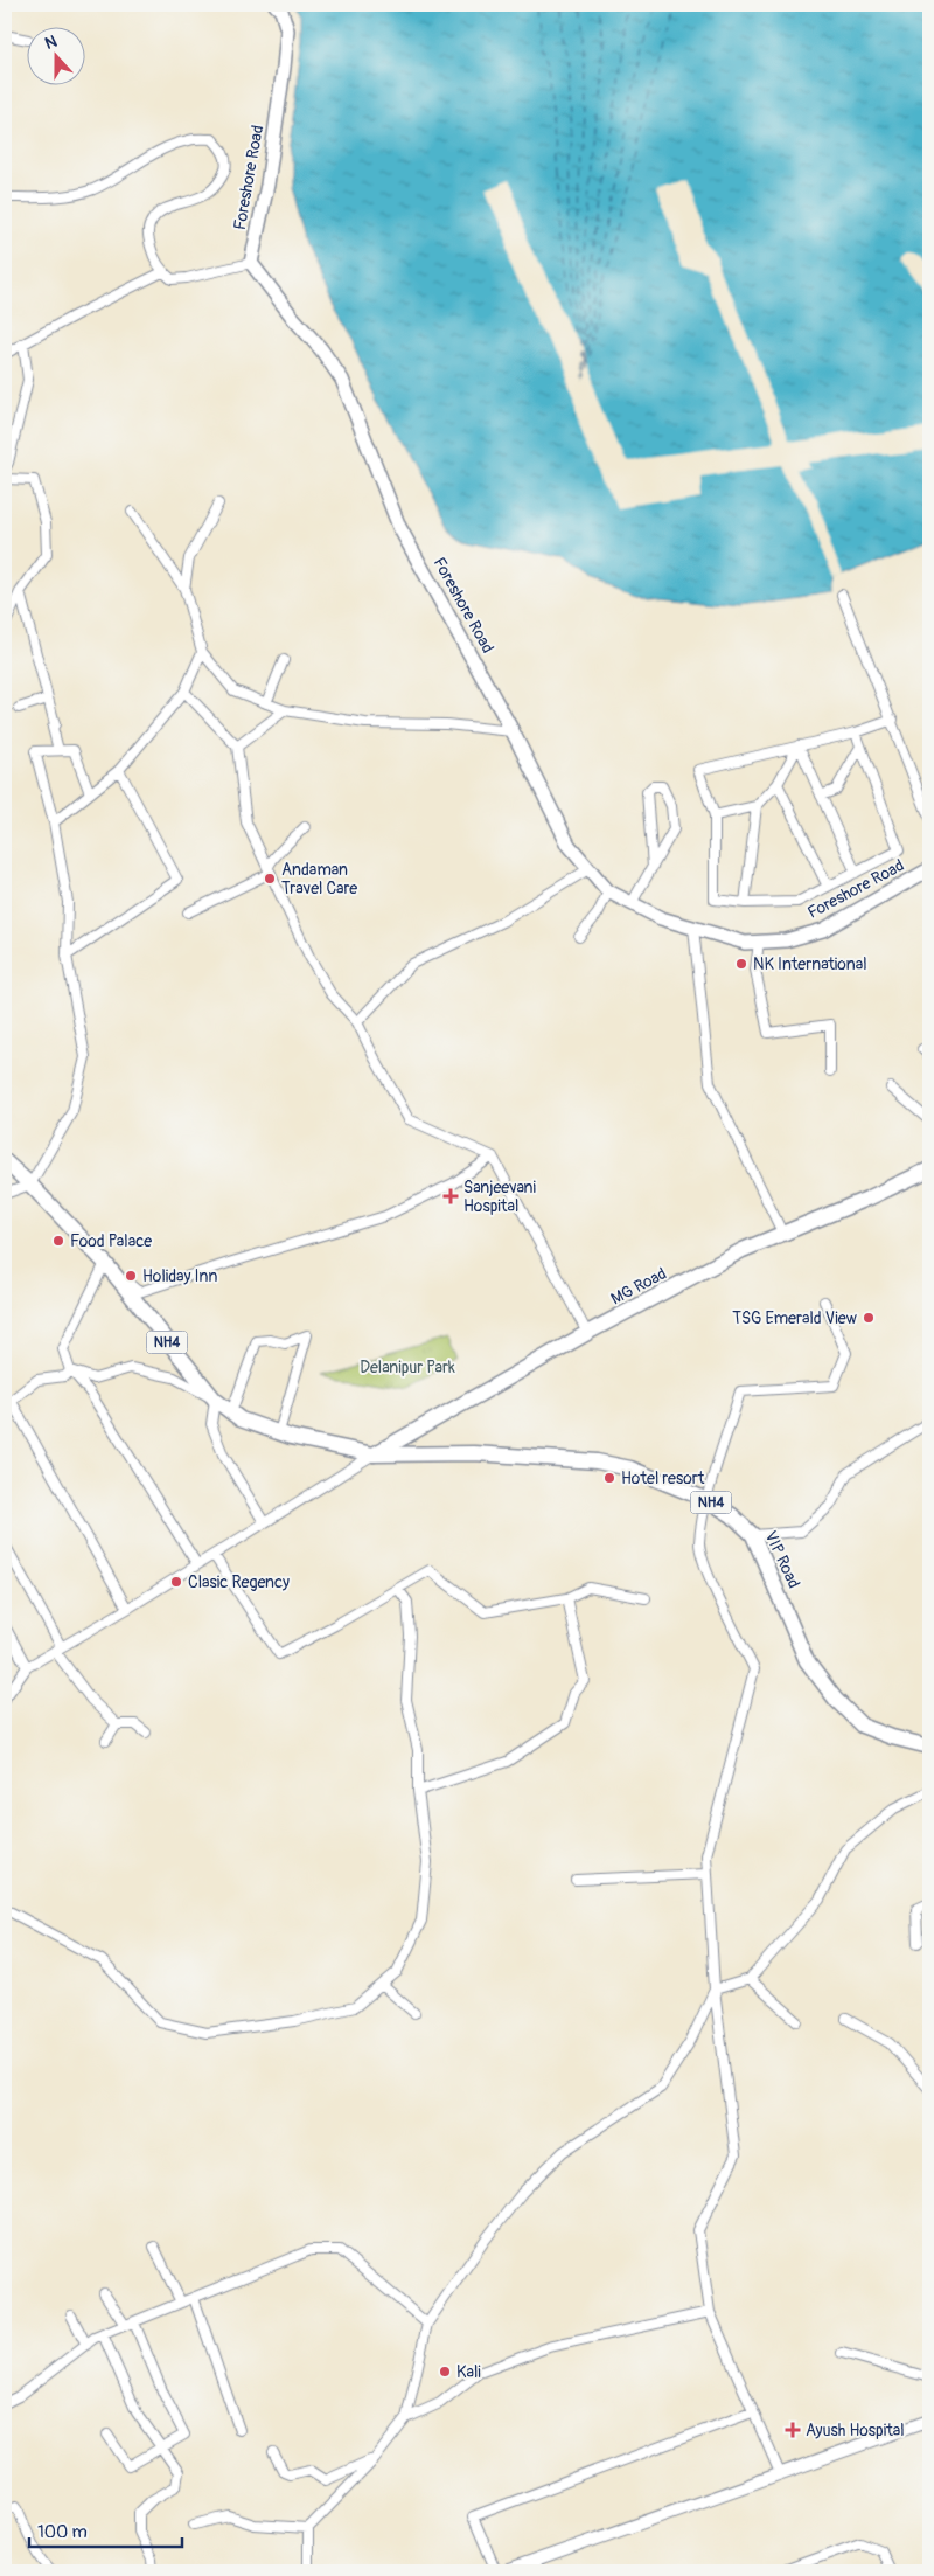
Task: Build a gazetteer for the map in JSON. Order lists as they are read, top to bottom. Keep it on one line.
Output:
{"streets":{"main road":["Foreshore Road","MG Road","NH4","VIP Road"]},"crossings":[["MG Road","NH4"],["MG Road","VIP Road"],["NH4","VIP Road"]],"parks":["Delanipur Park"],"places":{"other":["Andaman Travel Care","NK International","Food Palace","Holiday Inn","TSG Emerald View","Hotel resort","Clasic Regency","Kali"],"health":["Sanjeevani Hospital","Ayush Hospital"]},"scale_bar":"100 m","north":"top"}
